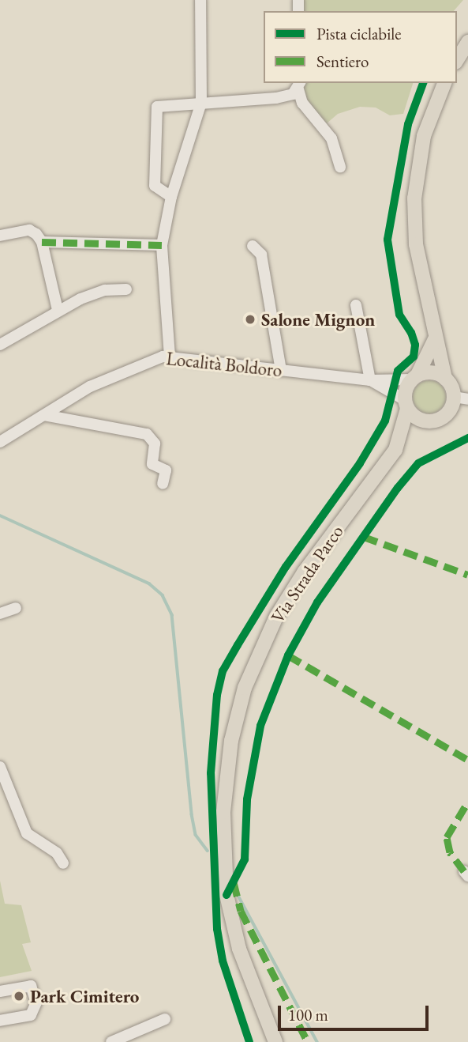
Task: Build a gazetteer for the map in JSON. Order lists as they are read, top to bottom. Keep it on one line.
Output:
{"streets":{"main road":["Via Strada Parco"],"street":["Località Boldoro"]},"crossings":[["Località Boldoro","Via Strada Parco"]],"places":["Salone Mignon","Park Cimitero"],"legend":["Pista ciclabile","Sentiero"],"scale_bar":"100 m"}
